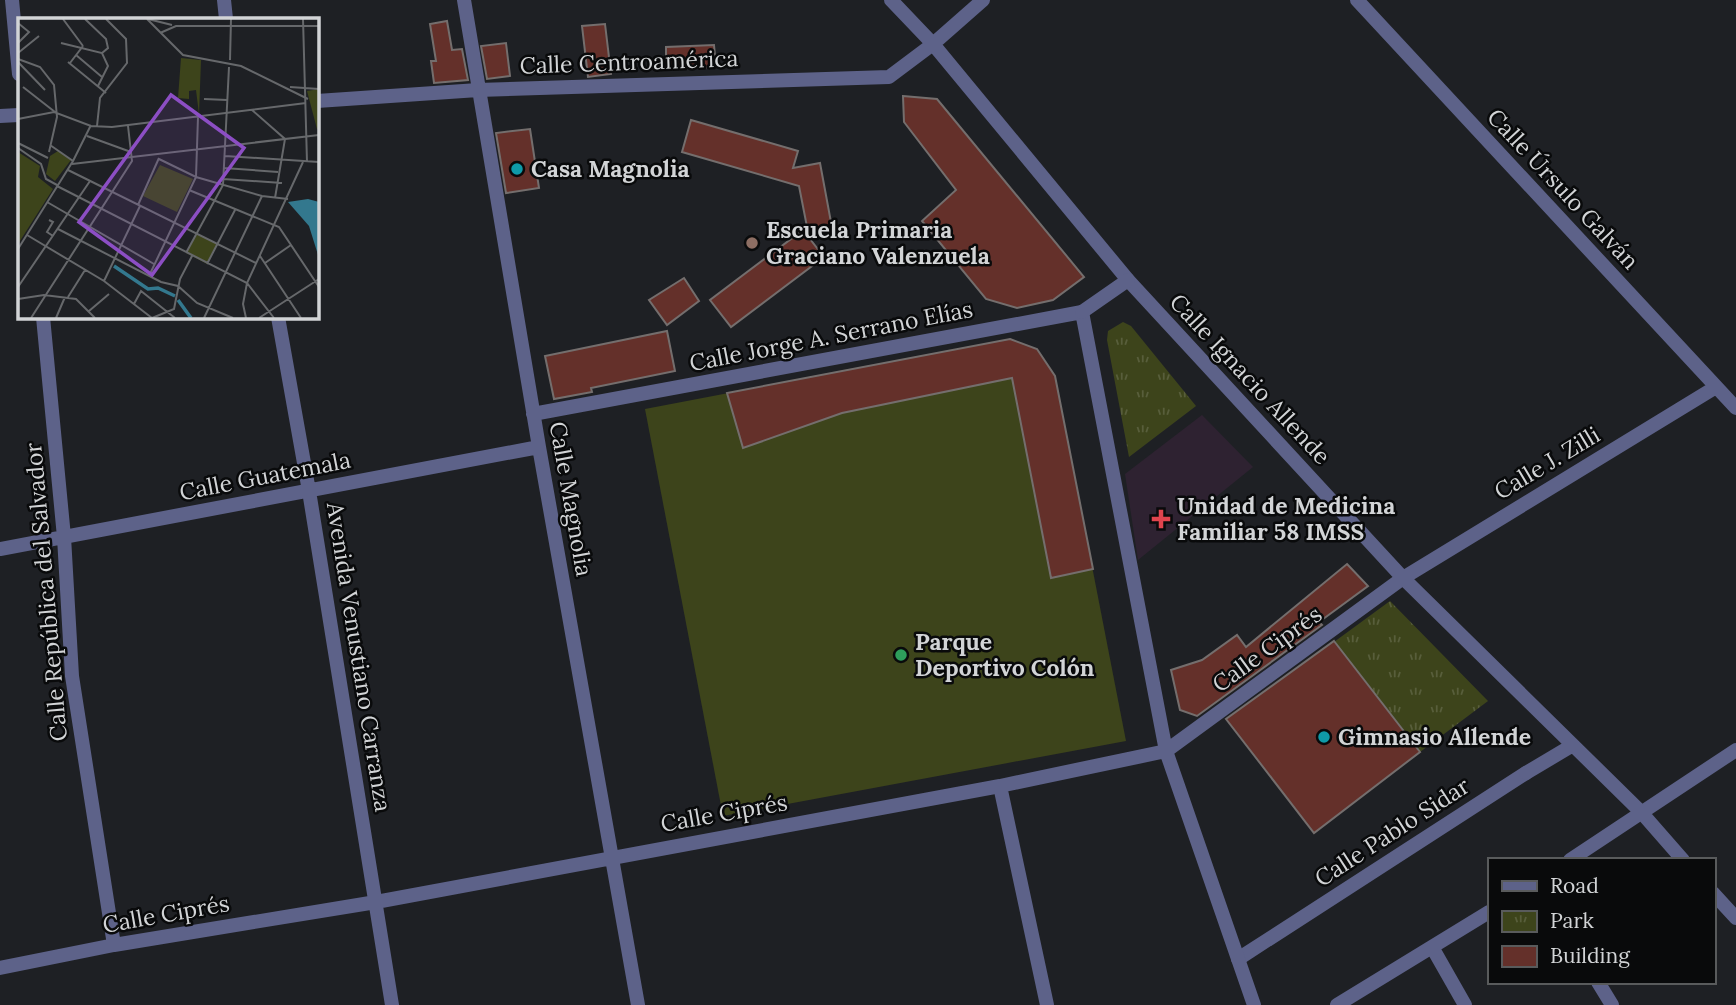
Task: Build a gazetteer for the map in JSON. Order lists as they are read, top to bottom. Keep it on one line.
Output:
{"streets":{"street":["Calle Centroamérica","Calle Úrsulo Galván","Calle Jorge A. Serrano Elías","Calle Ignacio Allende","Calle J. Zilli","Calle Guatemala","Calle Magnolia","Calle República del Salvador","Calle Ciprés","Avenida Venustiano Carranza","Calle Pablo Sidar"]},"crossings":[["Calle Centroamérica","Calle Ignacio Allende"],["Calle Centroamérica","Calle Magnolia"],["Calle Úrsulo Galván","Calle J. Zilli"],["Calle Jorge A. Serrano Elías","Calle Ignacio Allende"],["Calle Jorge A. Serrano Elías","Calle Magnolia"],["Calle Ignacio Allende","Calle J. Zilli"],["Calle Ignacio Allende","Calle Ciprés"],["Calle Ignacio Allende","Calle Pablo Sidar"],["Calle J. Zilli","Calle Ciprés"],["Calle Guatemala","Calle Magnolia"],["Calle Guatemala","Calle República del Salvador"],["Calle Guatemala","Avenida Venustiano Carranza"],["Calle Magnolia","Calle Ciprés"],["Calle República del Salvador","Calle Ciprés"],["Calle Ciprés","Avenida Venustiano Carranza"]],"places":{"other":["Casa Magnolia","Escuela Primaria Graciano Valenzuela","Parque Deportivo Colón","Gimnasio Allende"],"health":["Unidad de Medicina Familiar 58 IMSS"]},"legend":["Road","Park","Building"]}
